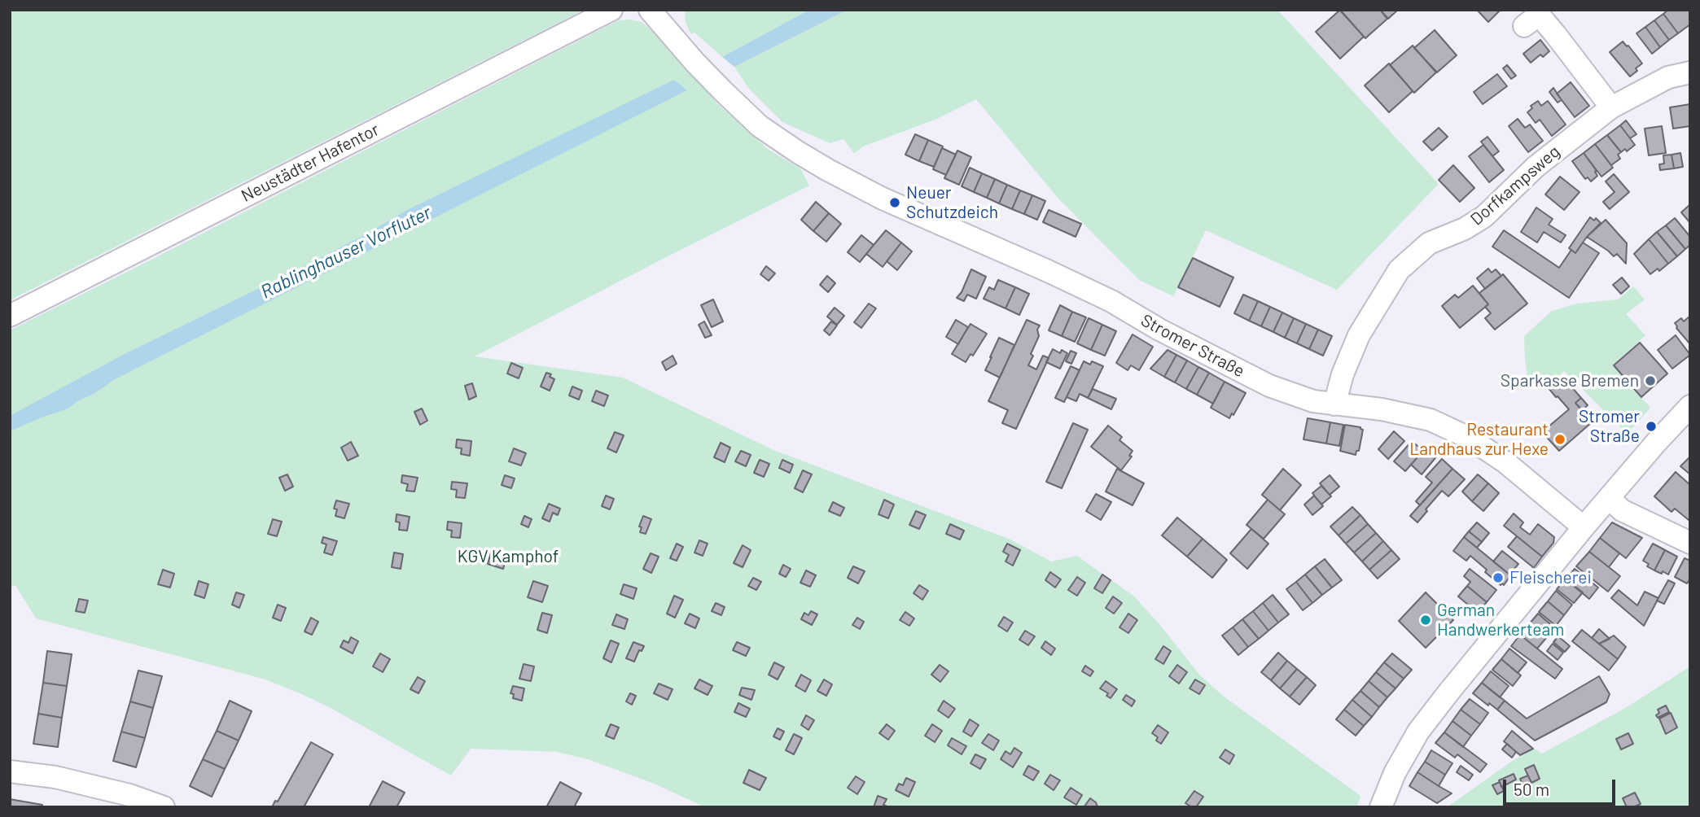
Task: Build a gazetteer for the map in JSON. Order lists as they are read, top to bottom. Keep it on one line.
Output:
{"streets":{"street":["Neustädter Hafentor","Dorfkampsweg","Stromer Straße"]},"crossings":[["Dorfkampsweg","Stromer Straße"]],"water":["Rablinghauser Vorfluter"],"parks":["KGV Kamphof"],"places":["Neuer Schutzdeich","Sparkasse Bremen","Stromer Straße","Restaurant Landhaus zur Hexe","Fleischerei","German Handwerkerteam"],"scale_bar":"50 m"}
